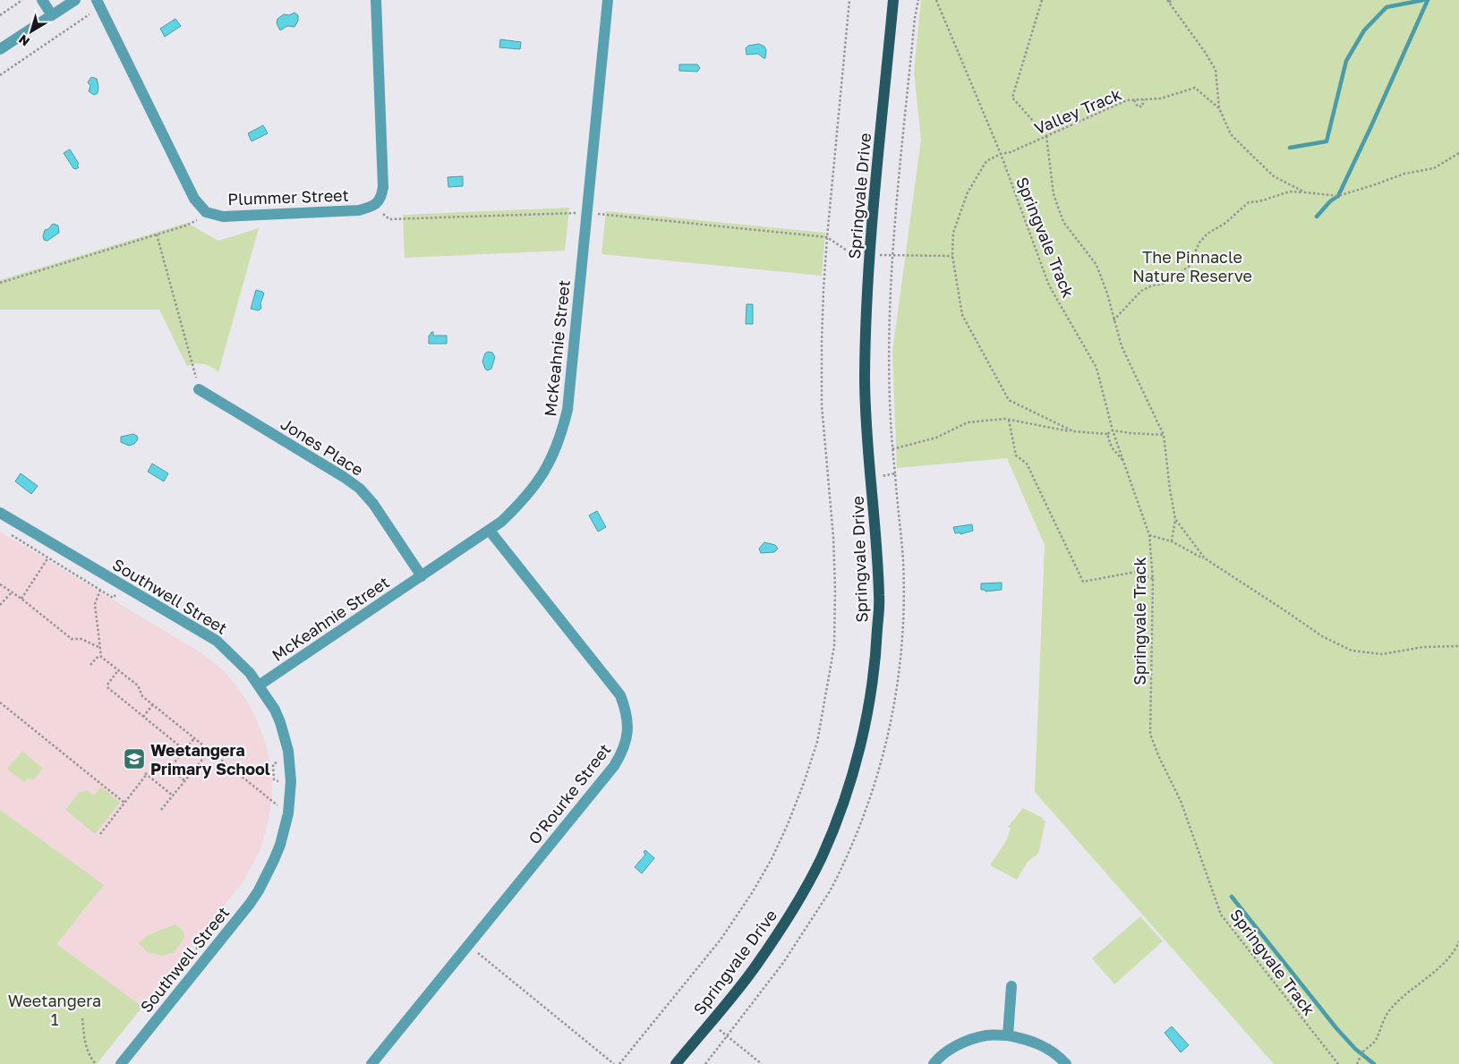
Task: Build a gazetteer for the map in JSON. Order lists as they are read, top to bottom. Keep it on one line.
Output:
{"streets":{"main road":["Springvale Drive"],"street":["Plummer Street","McKeahnie Street","Jones Place","Southwell Street","O'Rourke Street"],"path":["Valley Track","Springvale Track"]},"crossings":[["Valley Track","Springvale Track"],["McKeahnie Street","Jones Place"],["McKeahnie Street","Southwell Street"],["McKeahnie Street","O'Rourke Street"]],"parks":["The Pinnacle Nature Reserve","Weetangera 1"],"places":{"school or university":["Weetangera Primary School"]},"north":"bottom left"}
